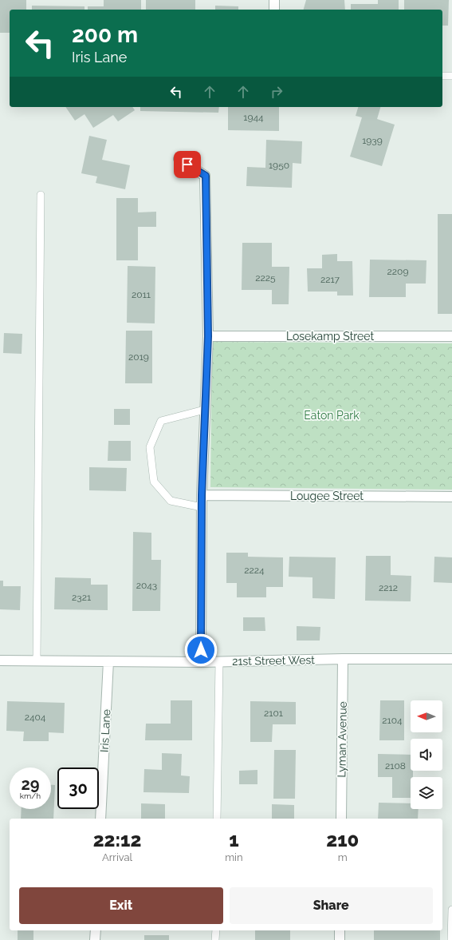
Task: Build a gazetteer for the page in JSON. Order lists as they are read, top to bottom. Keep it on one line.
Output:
{"streets":{"street":["Losekamp Street","Lougee Street","21st Street West","Iris Lane","Lyman Avenue"]},"crossings":[["21st Street West","Iris Lane"],["21st Street West","Lyman Avenue"]],"parks":["Eaton Park"],"house_numbers":["1944","1939","1950","2209","2225","2217","2011","2019","2224","2043","2212","2321","2101","2404","2104","2108"],"north":"left","page":{"turn":["200 m","Iris Lane"],"speed":"29 km/h","limit":"30","eta":["22:12","Arrival","1","min","210","m"],"buttons":["Exit","Share"]}}
